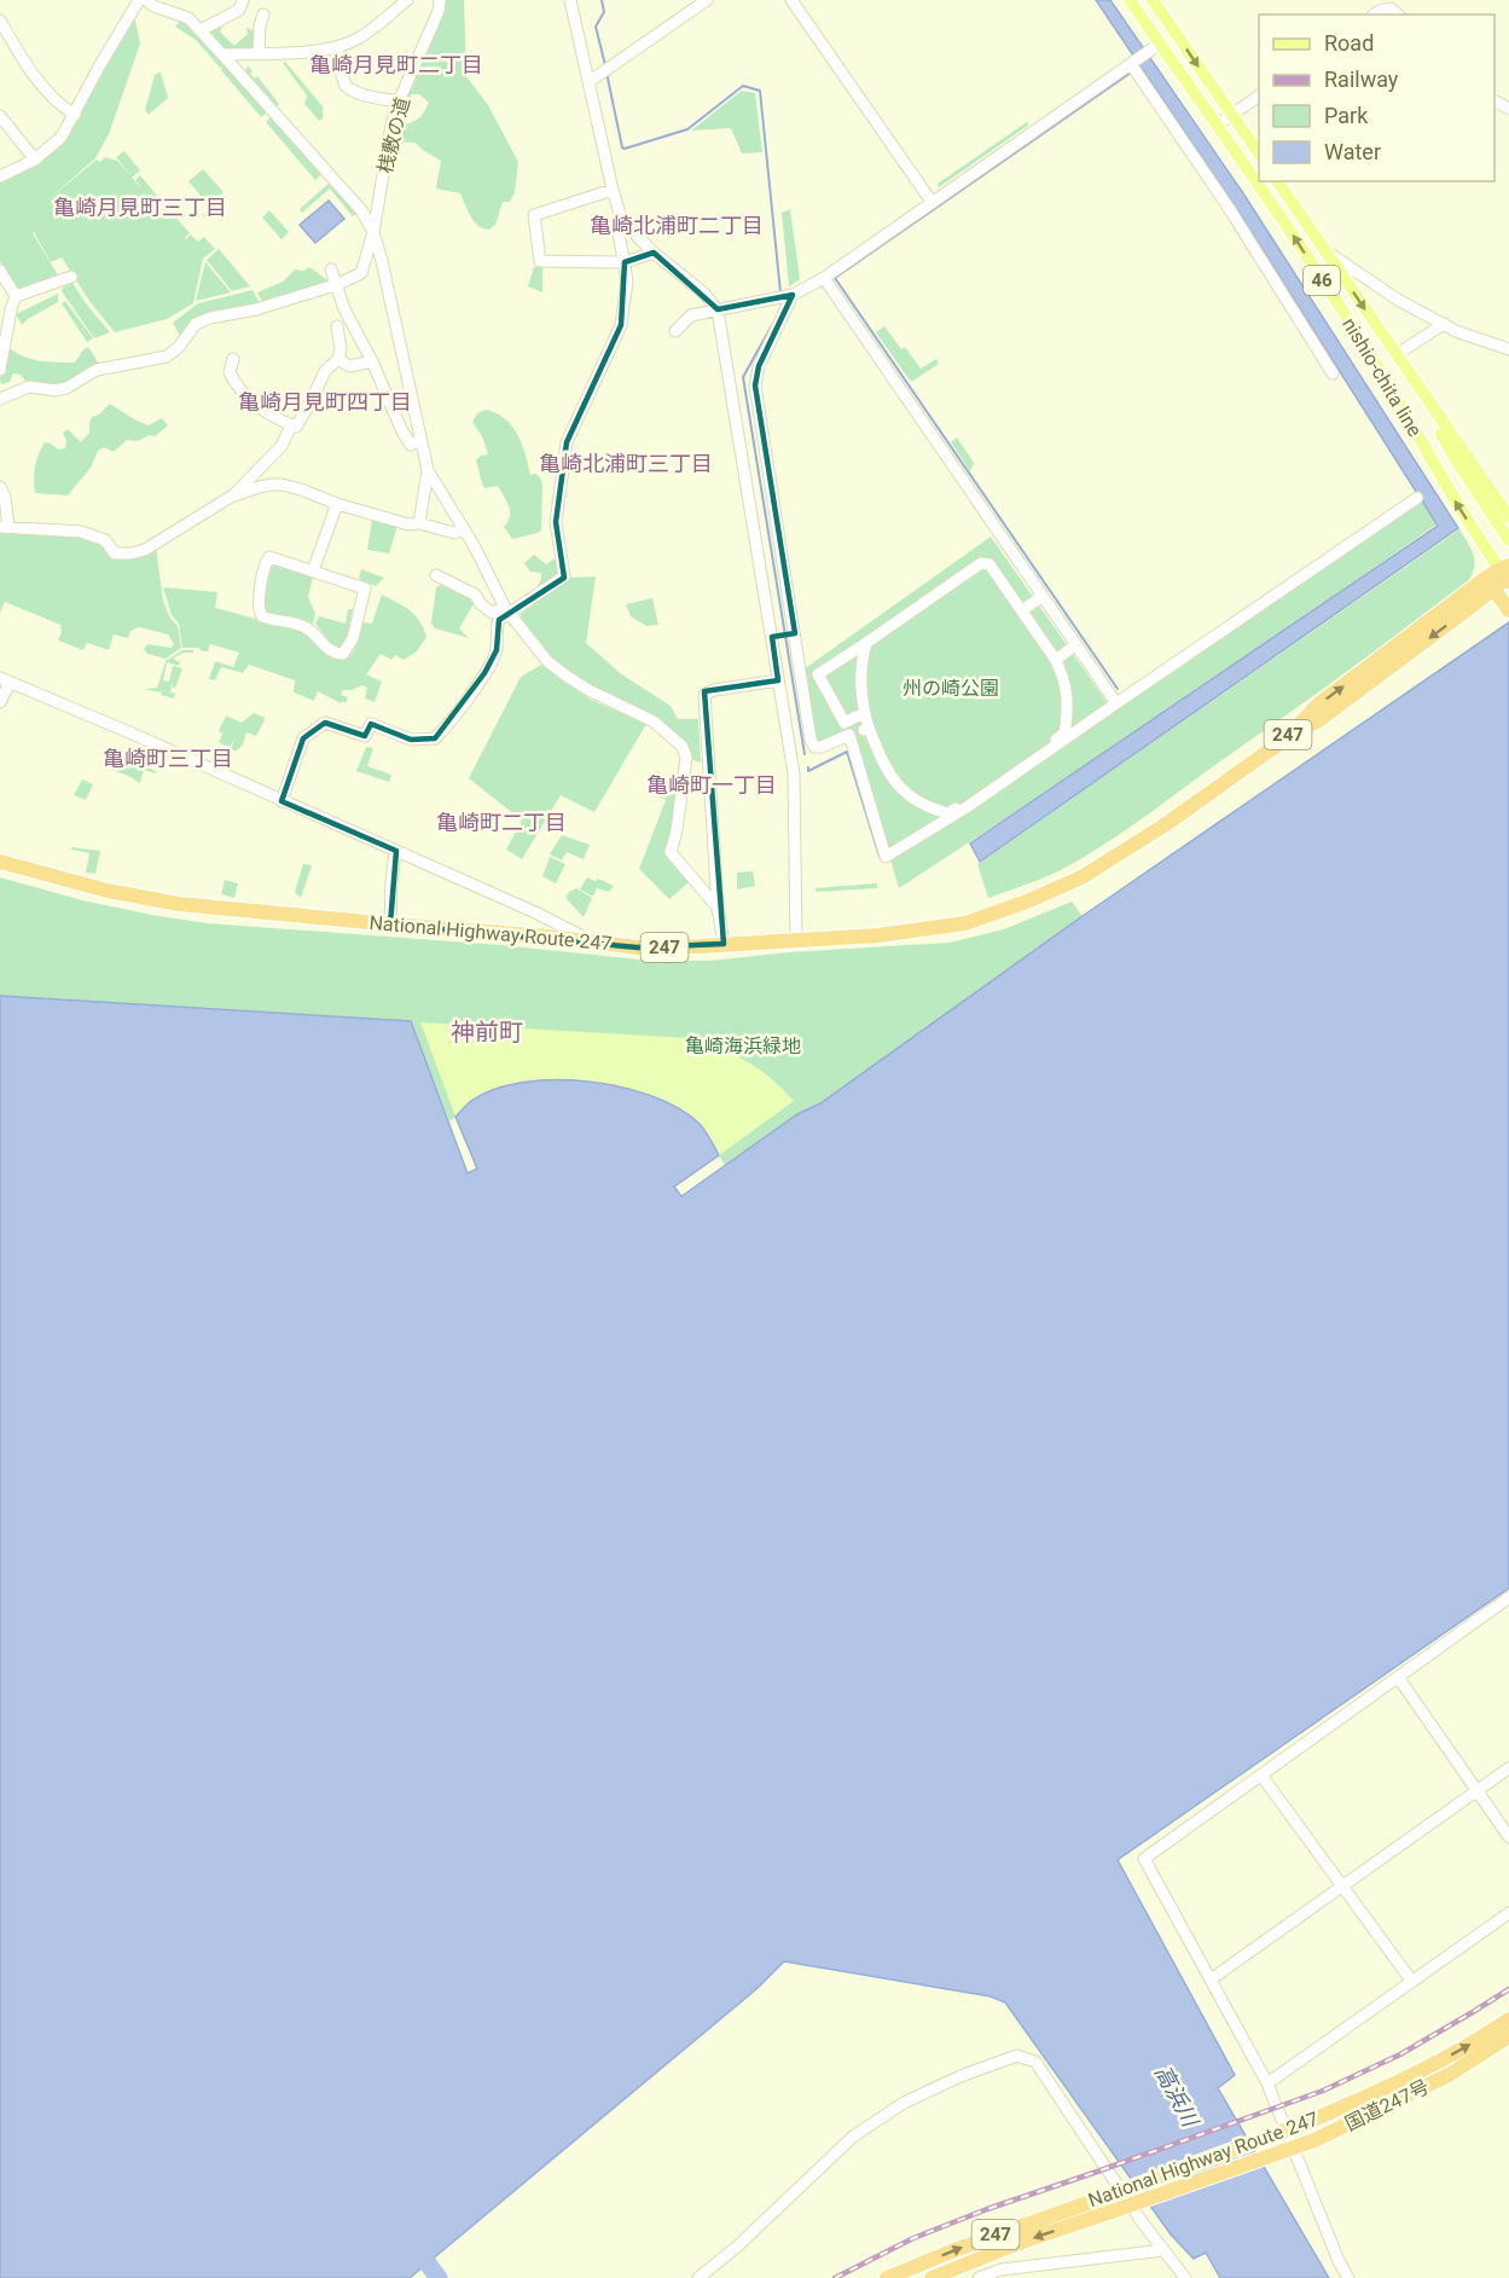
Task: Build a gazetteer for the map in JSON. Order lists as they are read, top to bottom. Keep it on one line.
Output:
{"streets":{"highway":["247","National Highway Route 247","国道247号"],"main road":["46","nishio-chita line"],"street":["桟敷の道"]},"crossings":[["46","nishio-chita line"],["nishio-chita line","National Highway Route 247"],["National Highway Route 247","国道247号"]],"districts":["亀崎月見町二丁目","亀崎月見町三丁目","亀崎北浦町二丁目","亀崎月見町四丁目","亀崎北浦町三丁目","亀崎町三丁目","亀崎町一丁目","亀崎町二丁目","神前町"],"water":["高浜川"],"parks":["州の崎公園","亀崎海浜緑地"],"legend":["Road","Railway","Park","Water"]}
